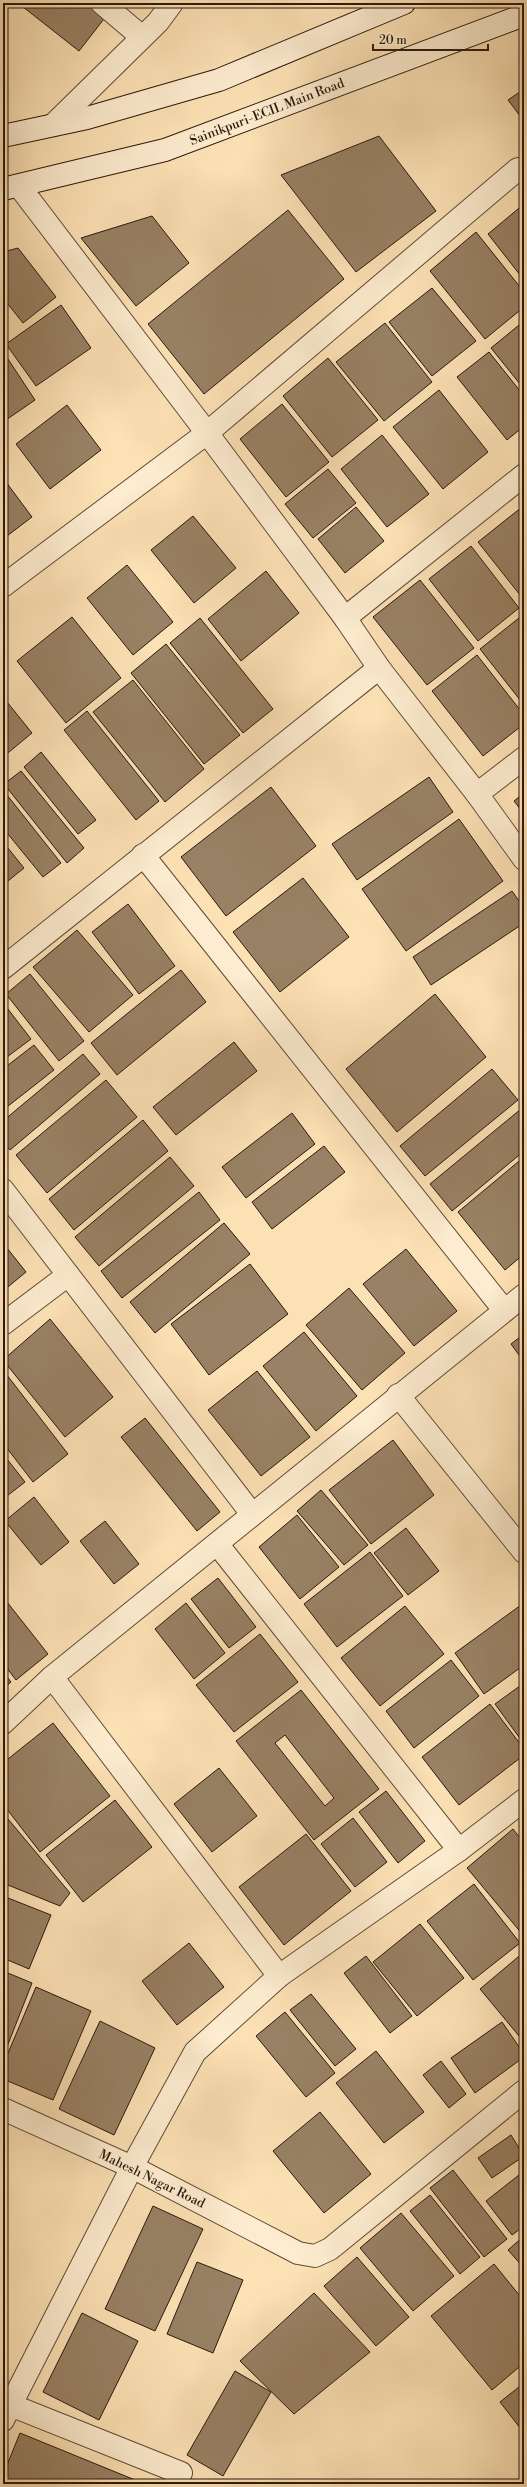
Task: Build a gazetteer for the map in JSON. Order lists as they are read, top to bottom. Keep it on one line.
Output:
{"streets":{"street":["Sainikpuri-ECIL Main Road","Mahesh Nagar Road"]},"scale_bar":"20 m"}
